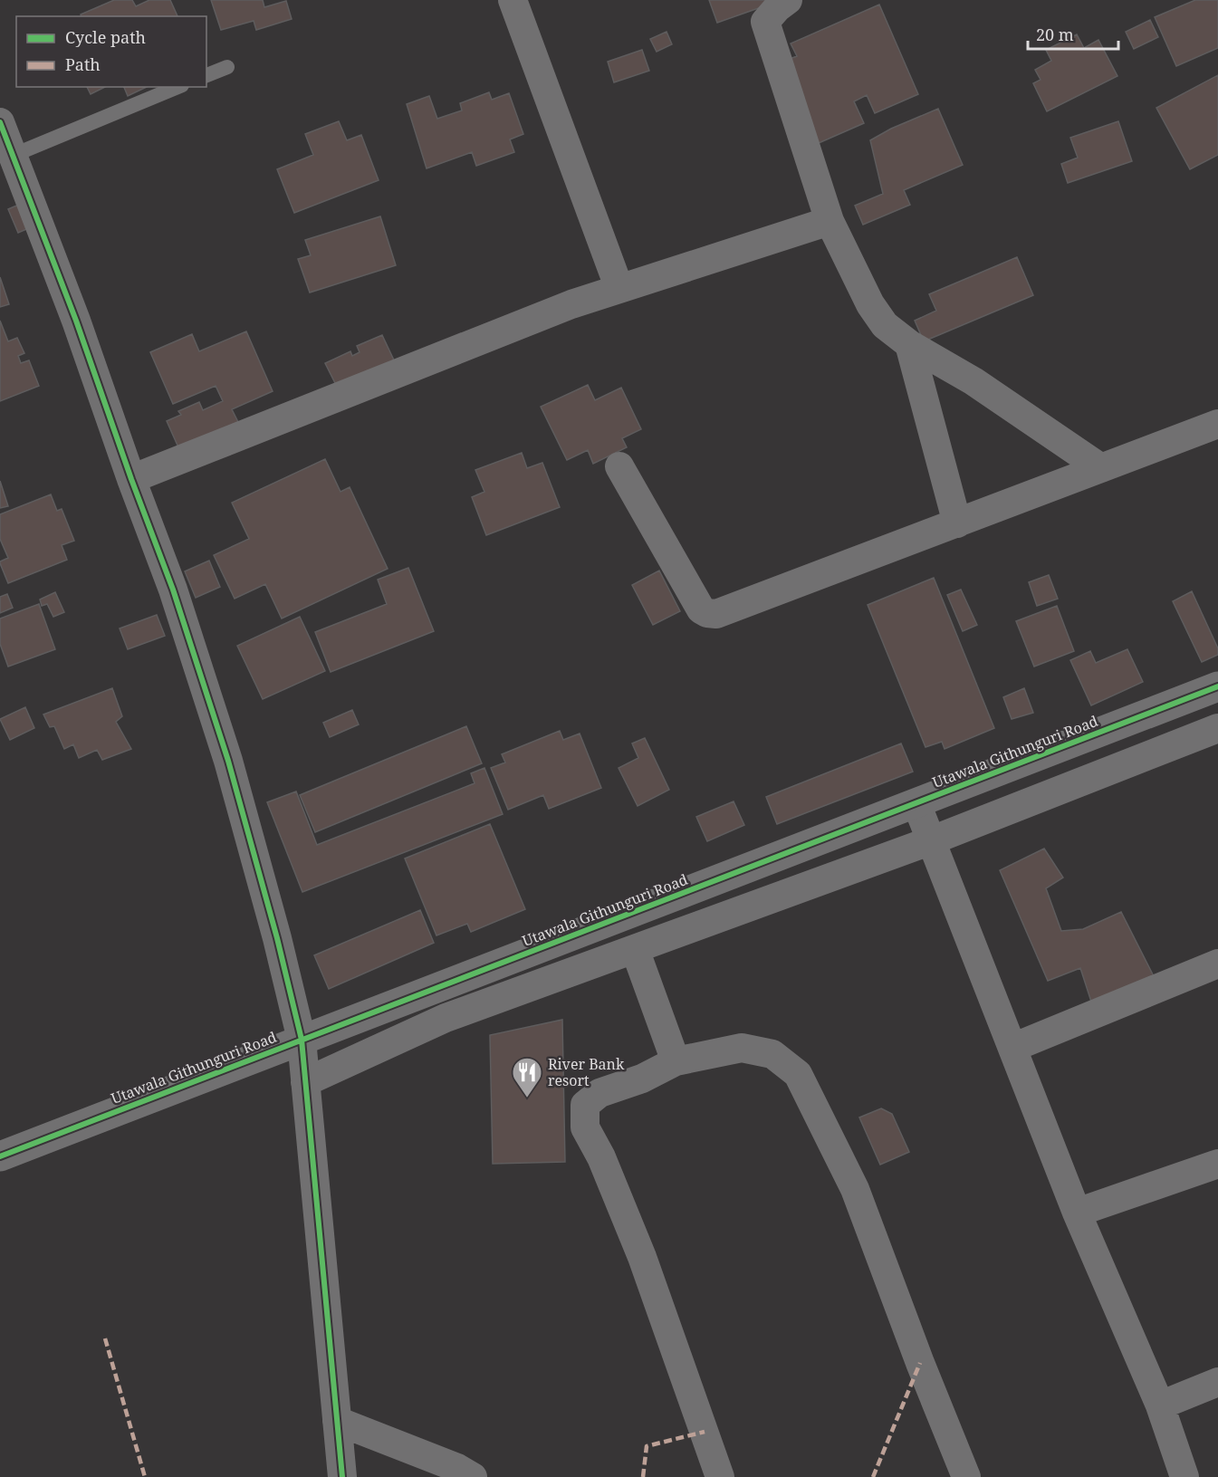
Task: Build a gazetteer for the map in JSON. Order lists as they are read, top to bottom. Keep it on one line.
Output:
{"streets":{"street":["Utawala Githunguri Road"]},"places":{"restaurant":["River Bank resort"]},"legend":["Cycle path","Path"],"scale_bar":"20 m"}
